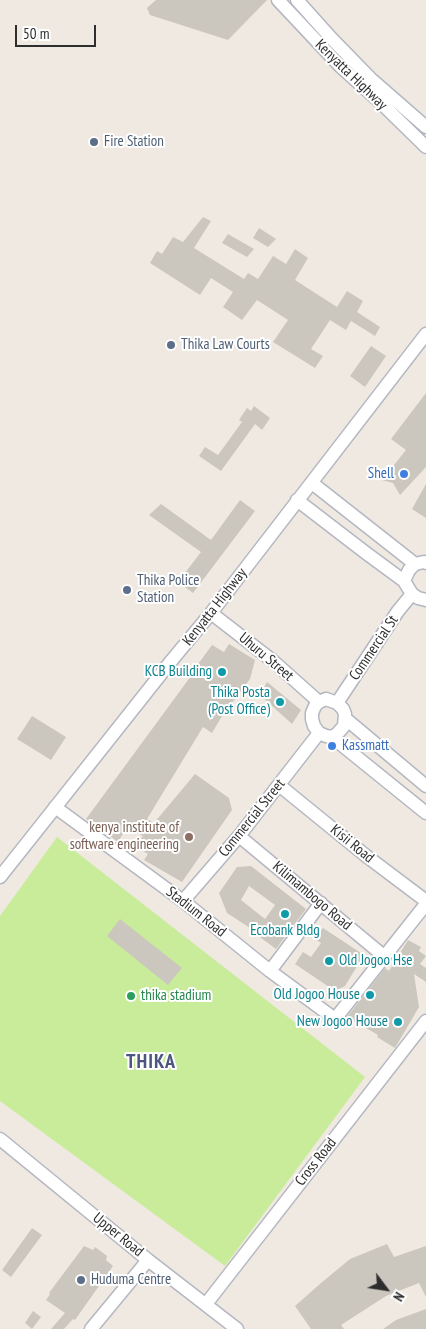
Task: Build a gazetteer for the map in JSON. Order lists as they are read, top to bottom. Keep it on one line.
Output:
{"streets":{"street":["Kenyatta Highway","Commercial St","Uhuru Street","Commercial Street","Kisii Road","Kilimambogo Road","Stadium Road","Cross Road","Upper Road"]},"crossings":[["Kenyatta Highway","Uhuru Street"],["Kenyatta Highway","Stadium Road"],["Commercial St","Uhuru Street"],["Commercial St","Commercial Street"],["Uhuru Street","Commercial Street"],["Commercial Street","Kisii Road"],["Commercial Street","Kilimambogo Road"],["Commercial Street","Stadium Road"],["Kisii Road","Kilimambogo Road"],["Kisii Road","Stadium Road"],["Cross Road","Upper Road"]],"districts":["THIKA"],"places":["Fire Station","Thika Law Courts","Shell","Thika Police Station","KCB Building","Thika Posta (Post Office)","Kassmatt","kenya institute of software engineering","Ecobank Bldg","Old Jogoo Hse","Old Jogoo House","thika stadium","New Jogoo House","Huduma Centre"],"scale_bar":"50 m","north":"bottom right"}
